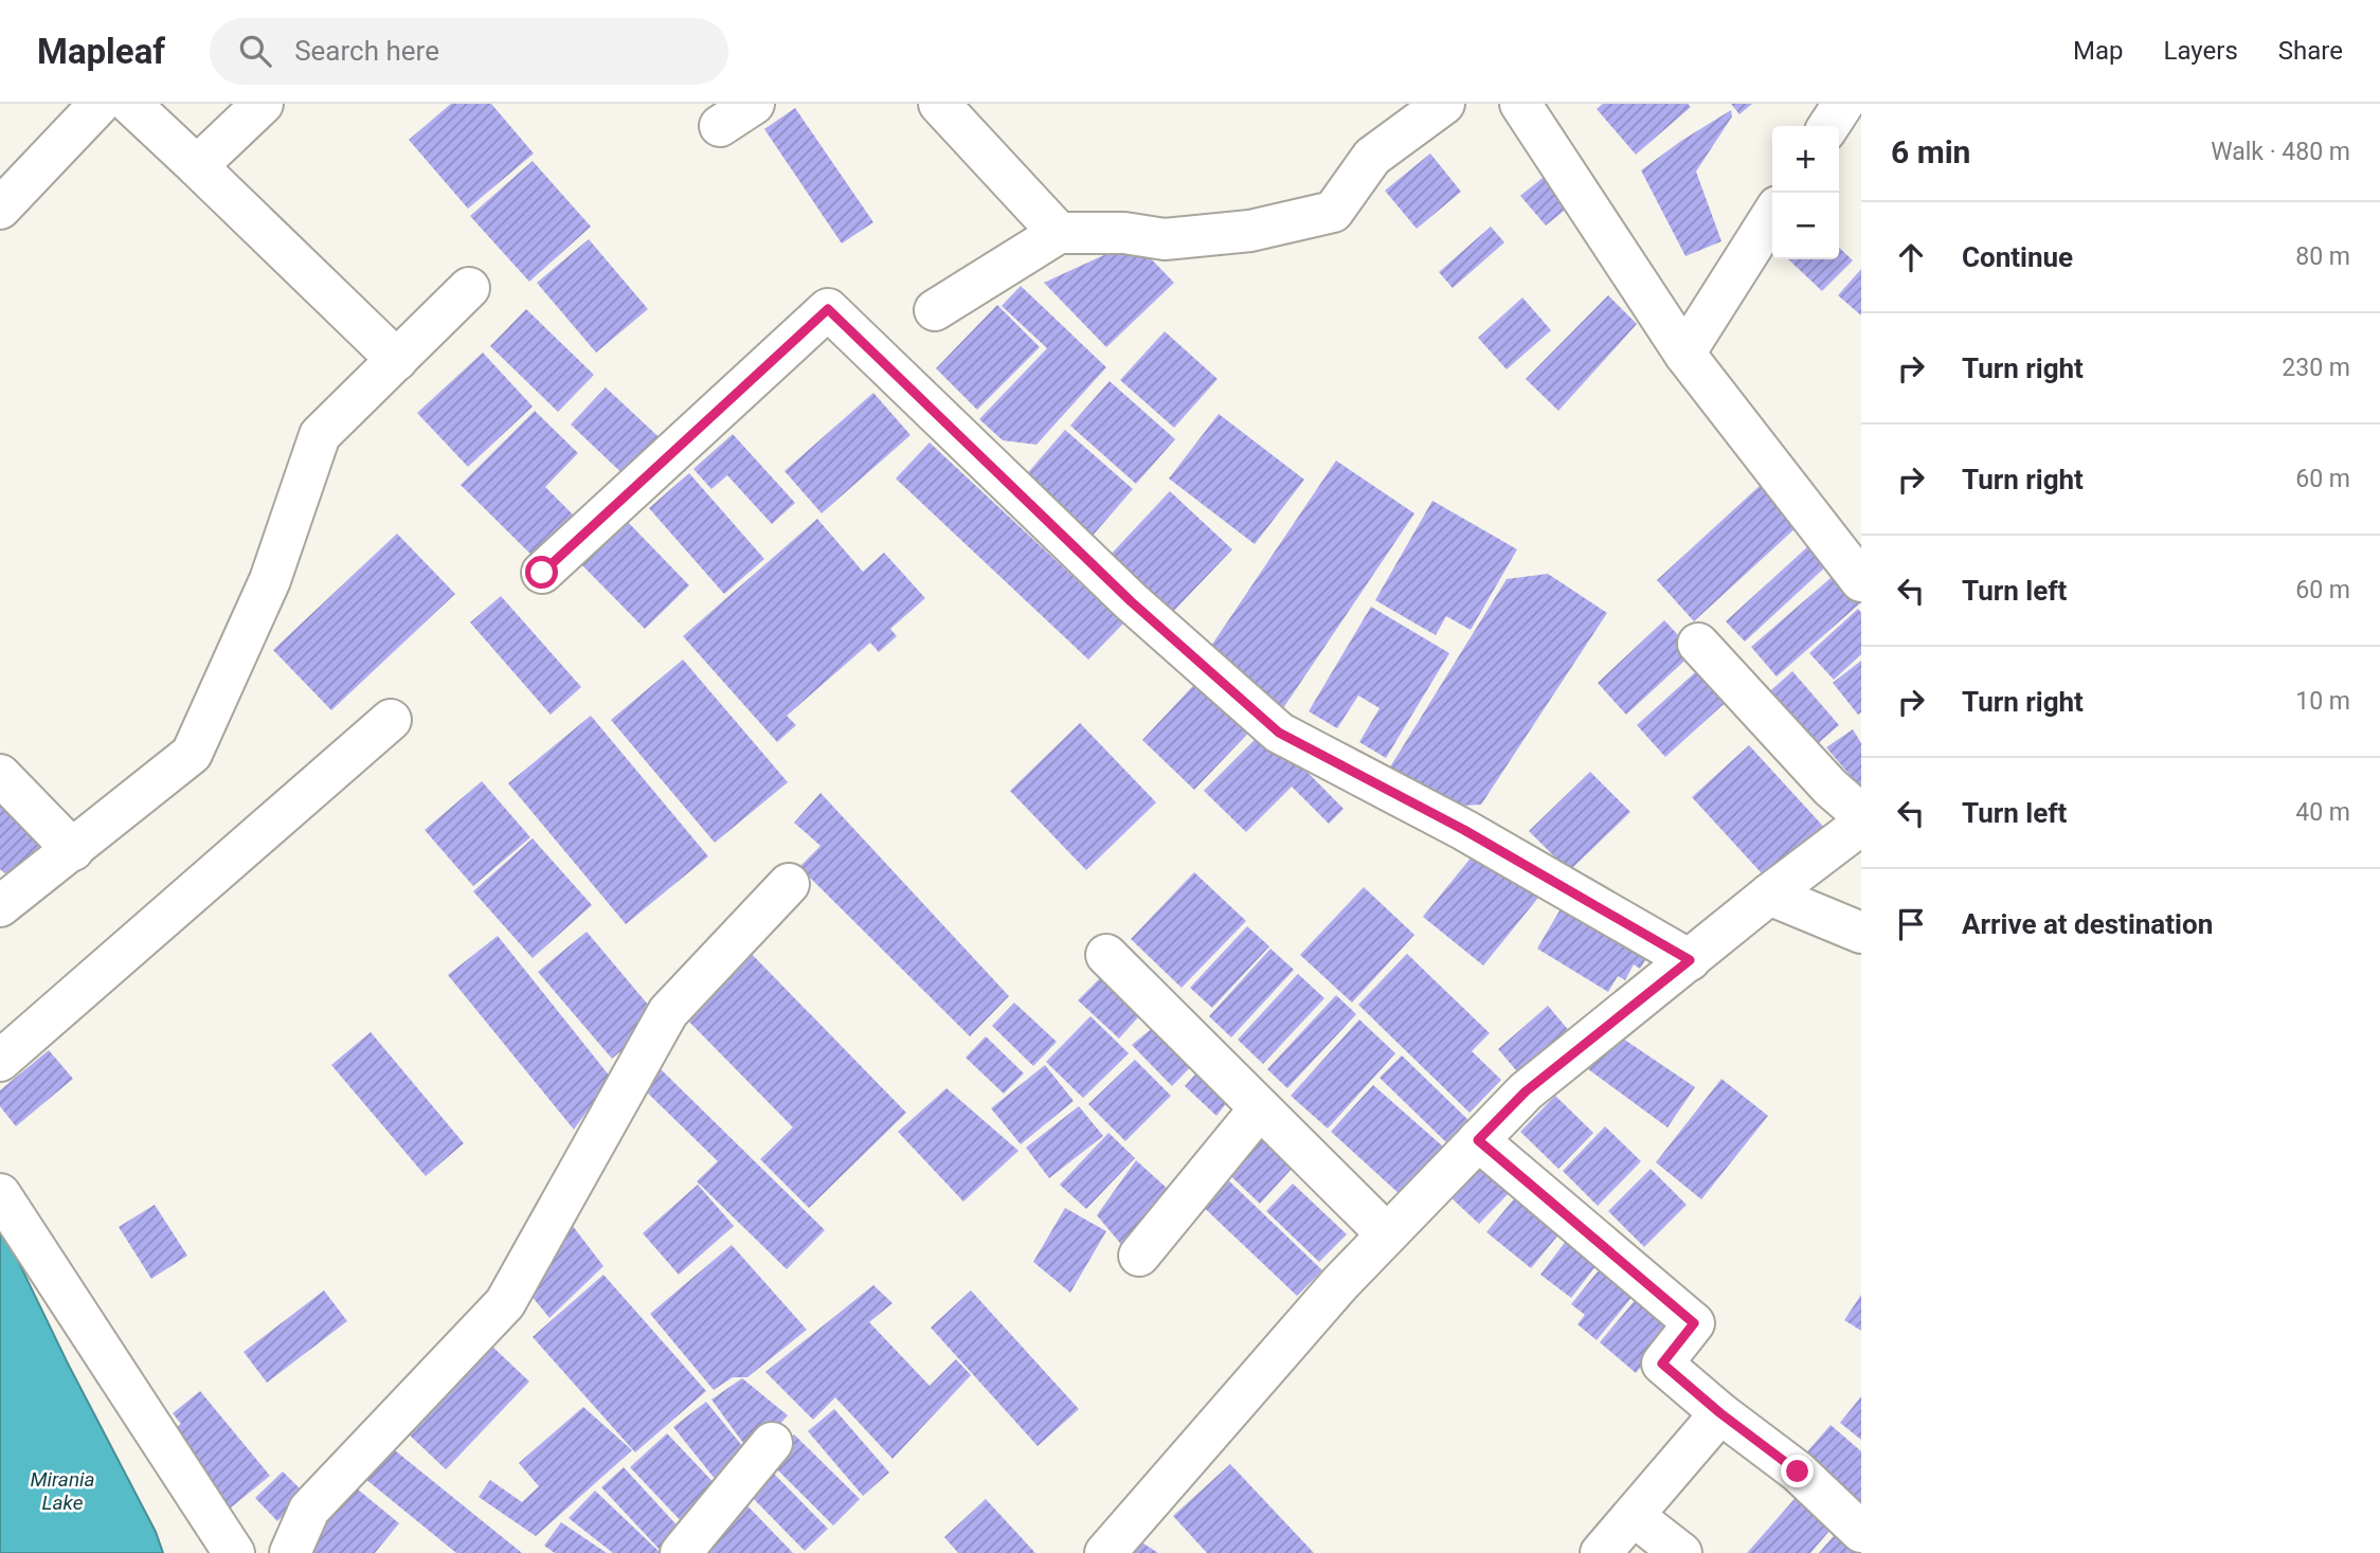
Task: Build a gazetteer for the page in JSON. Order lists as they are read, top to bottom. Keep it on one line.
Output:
{"water":["Mirania Lake"],"page":{"header":"Mapleaf","search":"Search here","nav":["Map","Layers","Share"],"heading":["6 min","Walk · 480 m"],"map_buttons":["+","−"],"list":[["Continue","80 m"],["Turn right","230 m"],["Turn right","60 m"],["Turn left","60 m"],["Turn right","10 m"],["Turn left","40 m"],"Arrive at destination"]}}
